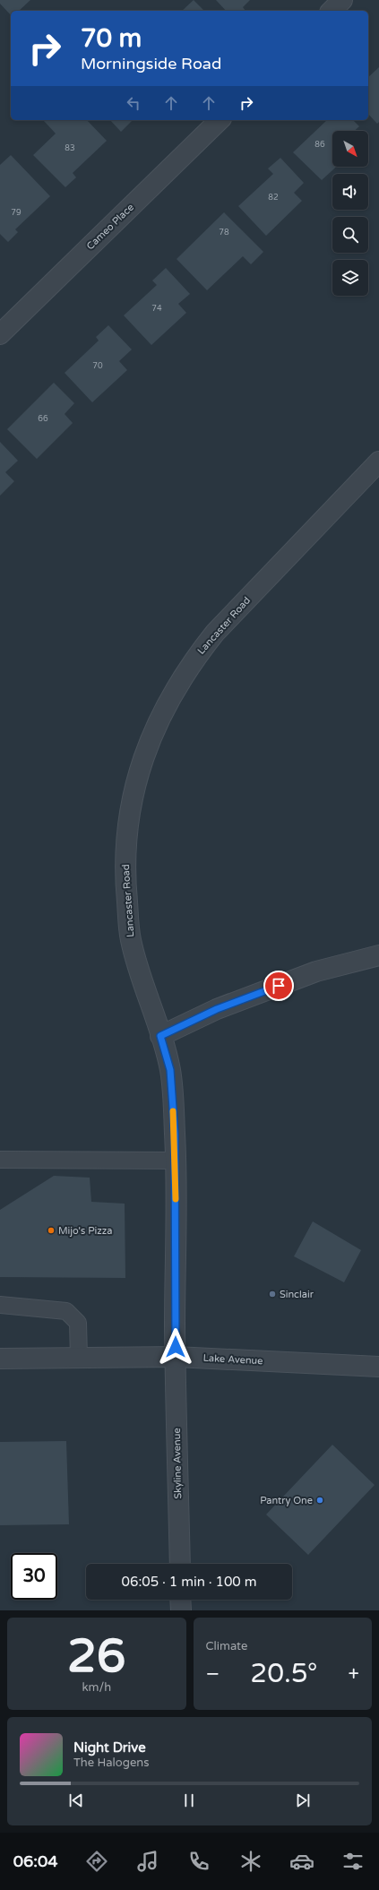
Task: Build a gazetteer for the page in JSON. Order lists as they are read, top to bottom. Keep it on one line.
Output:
{"streets":{"street":["Cameo Place","Lancaster Road","Lake Avenue","Skyline Avenue"]},"crossings":[["Lancaster Road","Lake Avenue"],["Lancaster Road","Skyline Avenue"],["Lake Avenue","Skyline Avenue"]],"places":["Mijo's Pizza","Sinclair","Pantry One"],"house_numbers":["86","83","82","79","78","74","70","66"],"north":"bottom right","page":{"turn":["70 m","Morningside Road"],"limit":"30","trip":"06:05 · 1 min · 100 m","tile":[["26","km/h"],"Climate"],"heat":["−","20.5°","+"],"song":["Night Drive","The Halogens"],"tabs":"06:04"}}
